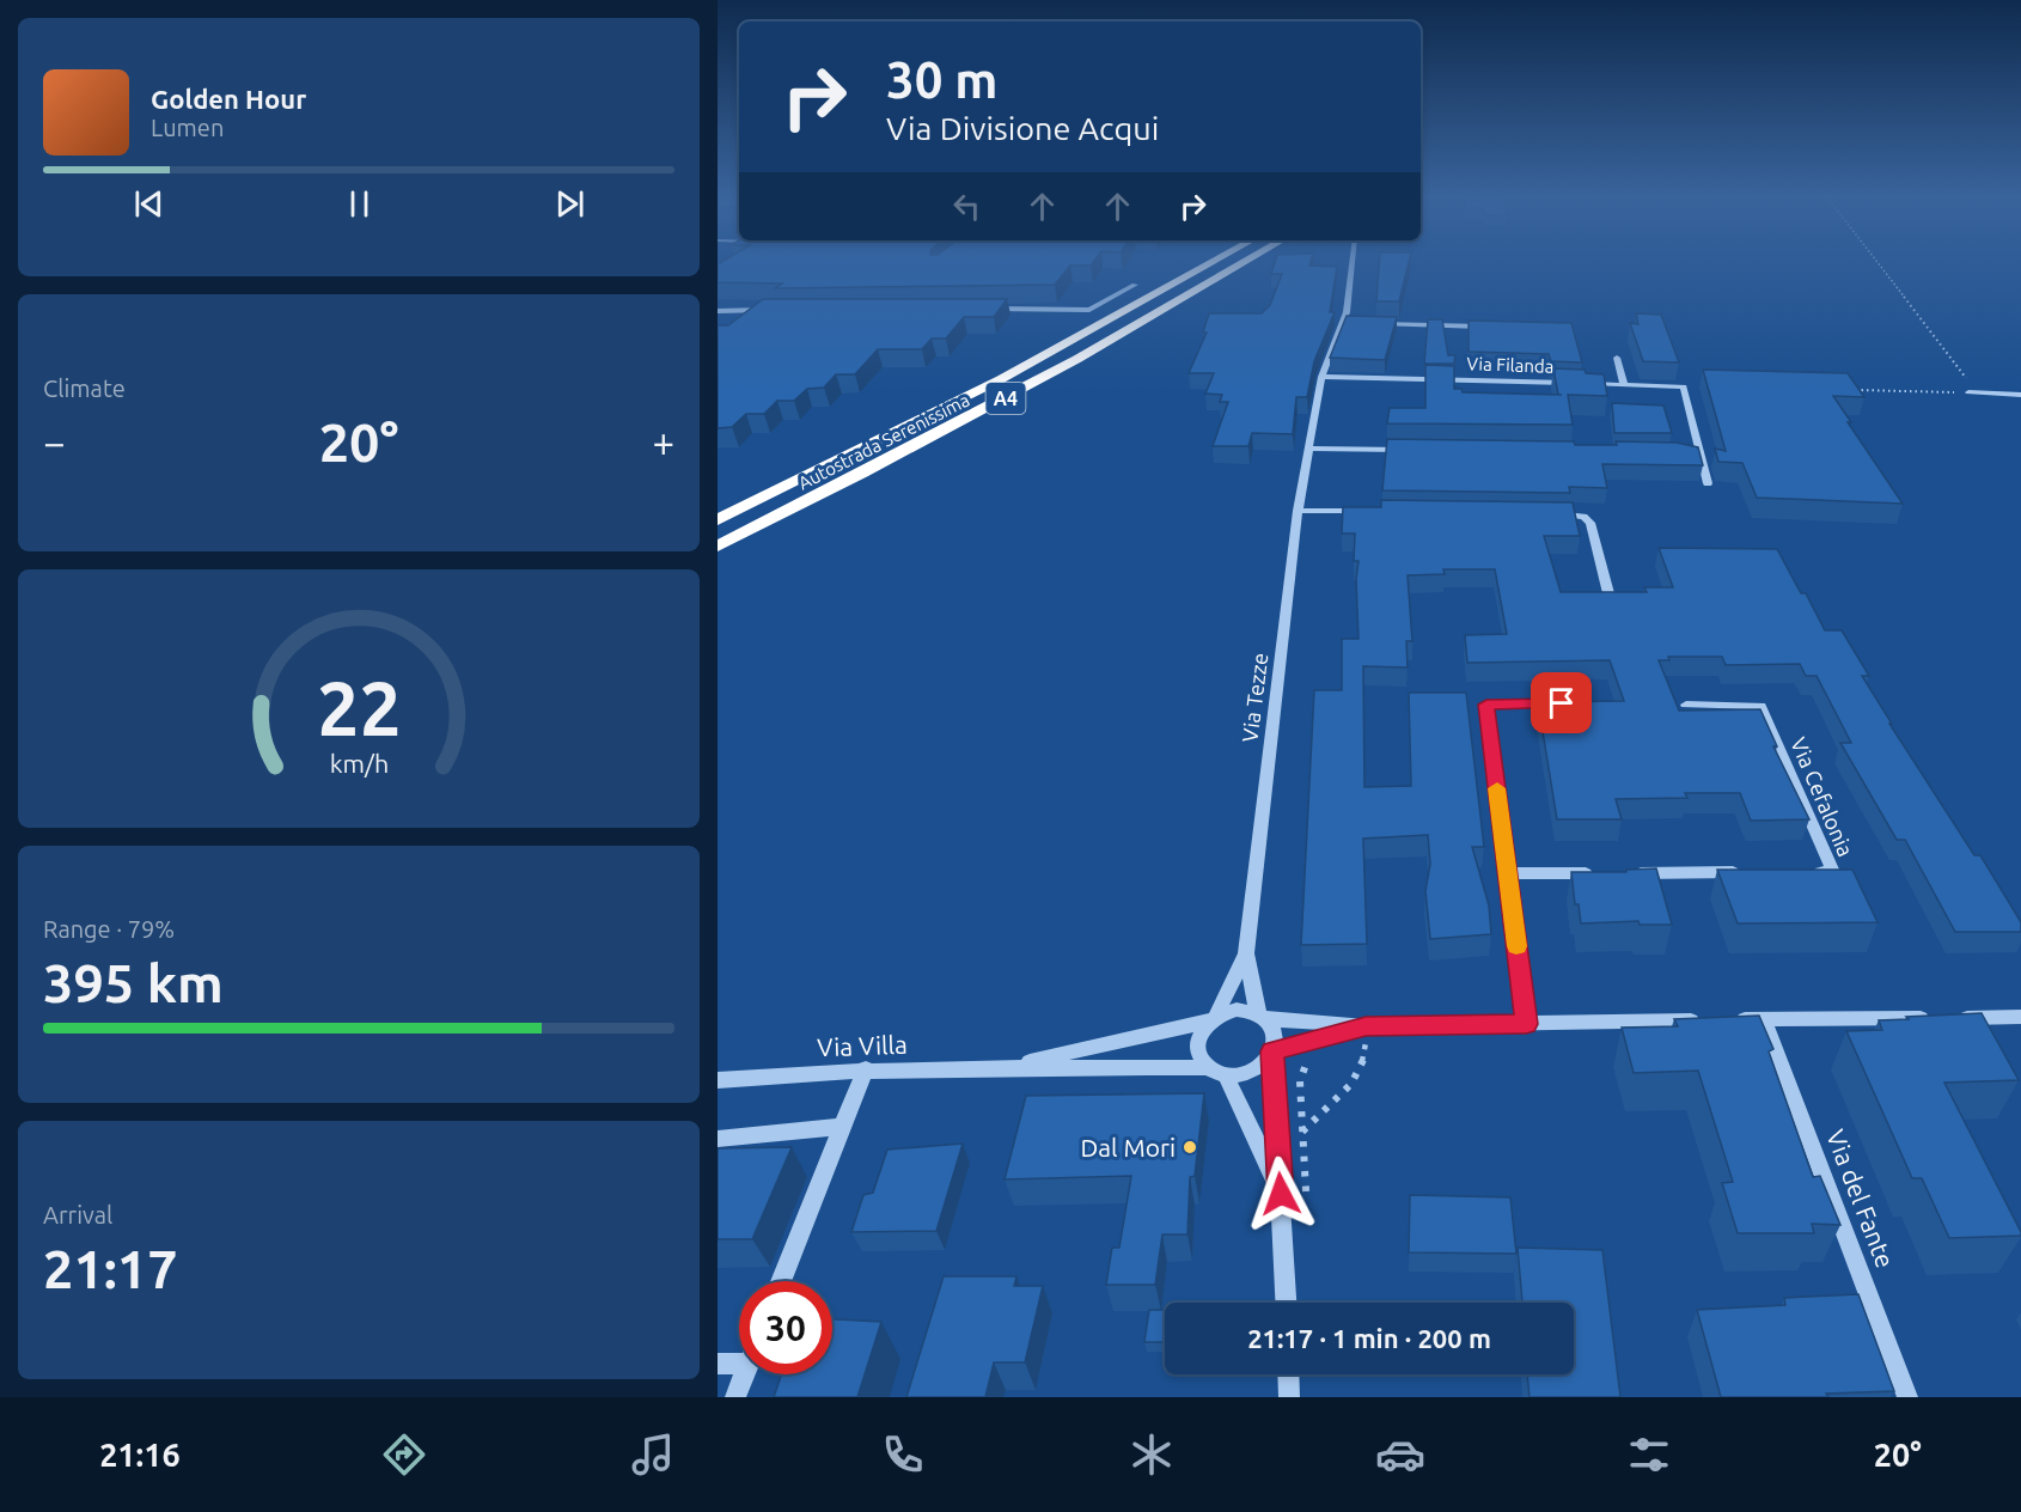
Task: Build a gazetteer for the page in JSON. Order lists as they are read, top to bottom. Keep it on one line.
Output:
{"streets":{"highway":["A4","Autostrada Serenissima"],"street":["Via Filanda","Via Tezze","Via Cefalonia","Via Villa","Via del Fante"]},"crossings":[["Via Filanda","Via Tezze"],["Via Tezze","Via Villa"]],"places":["Dal Mori"],"page":{"turn":["30 m","Via Divisione Acqui"],"song":["Golden Hour","Lumen"],"tile":["Climate",["Range · 79%","395 km"],["Arrival","21:17"]],"heat":["−","20°","+"],"limit":"30","trip":"21:17 · 1 min · 200 m","tabs":["21:16","20°"],"gauge":["22","km/h"]}}
